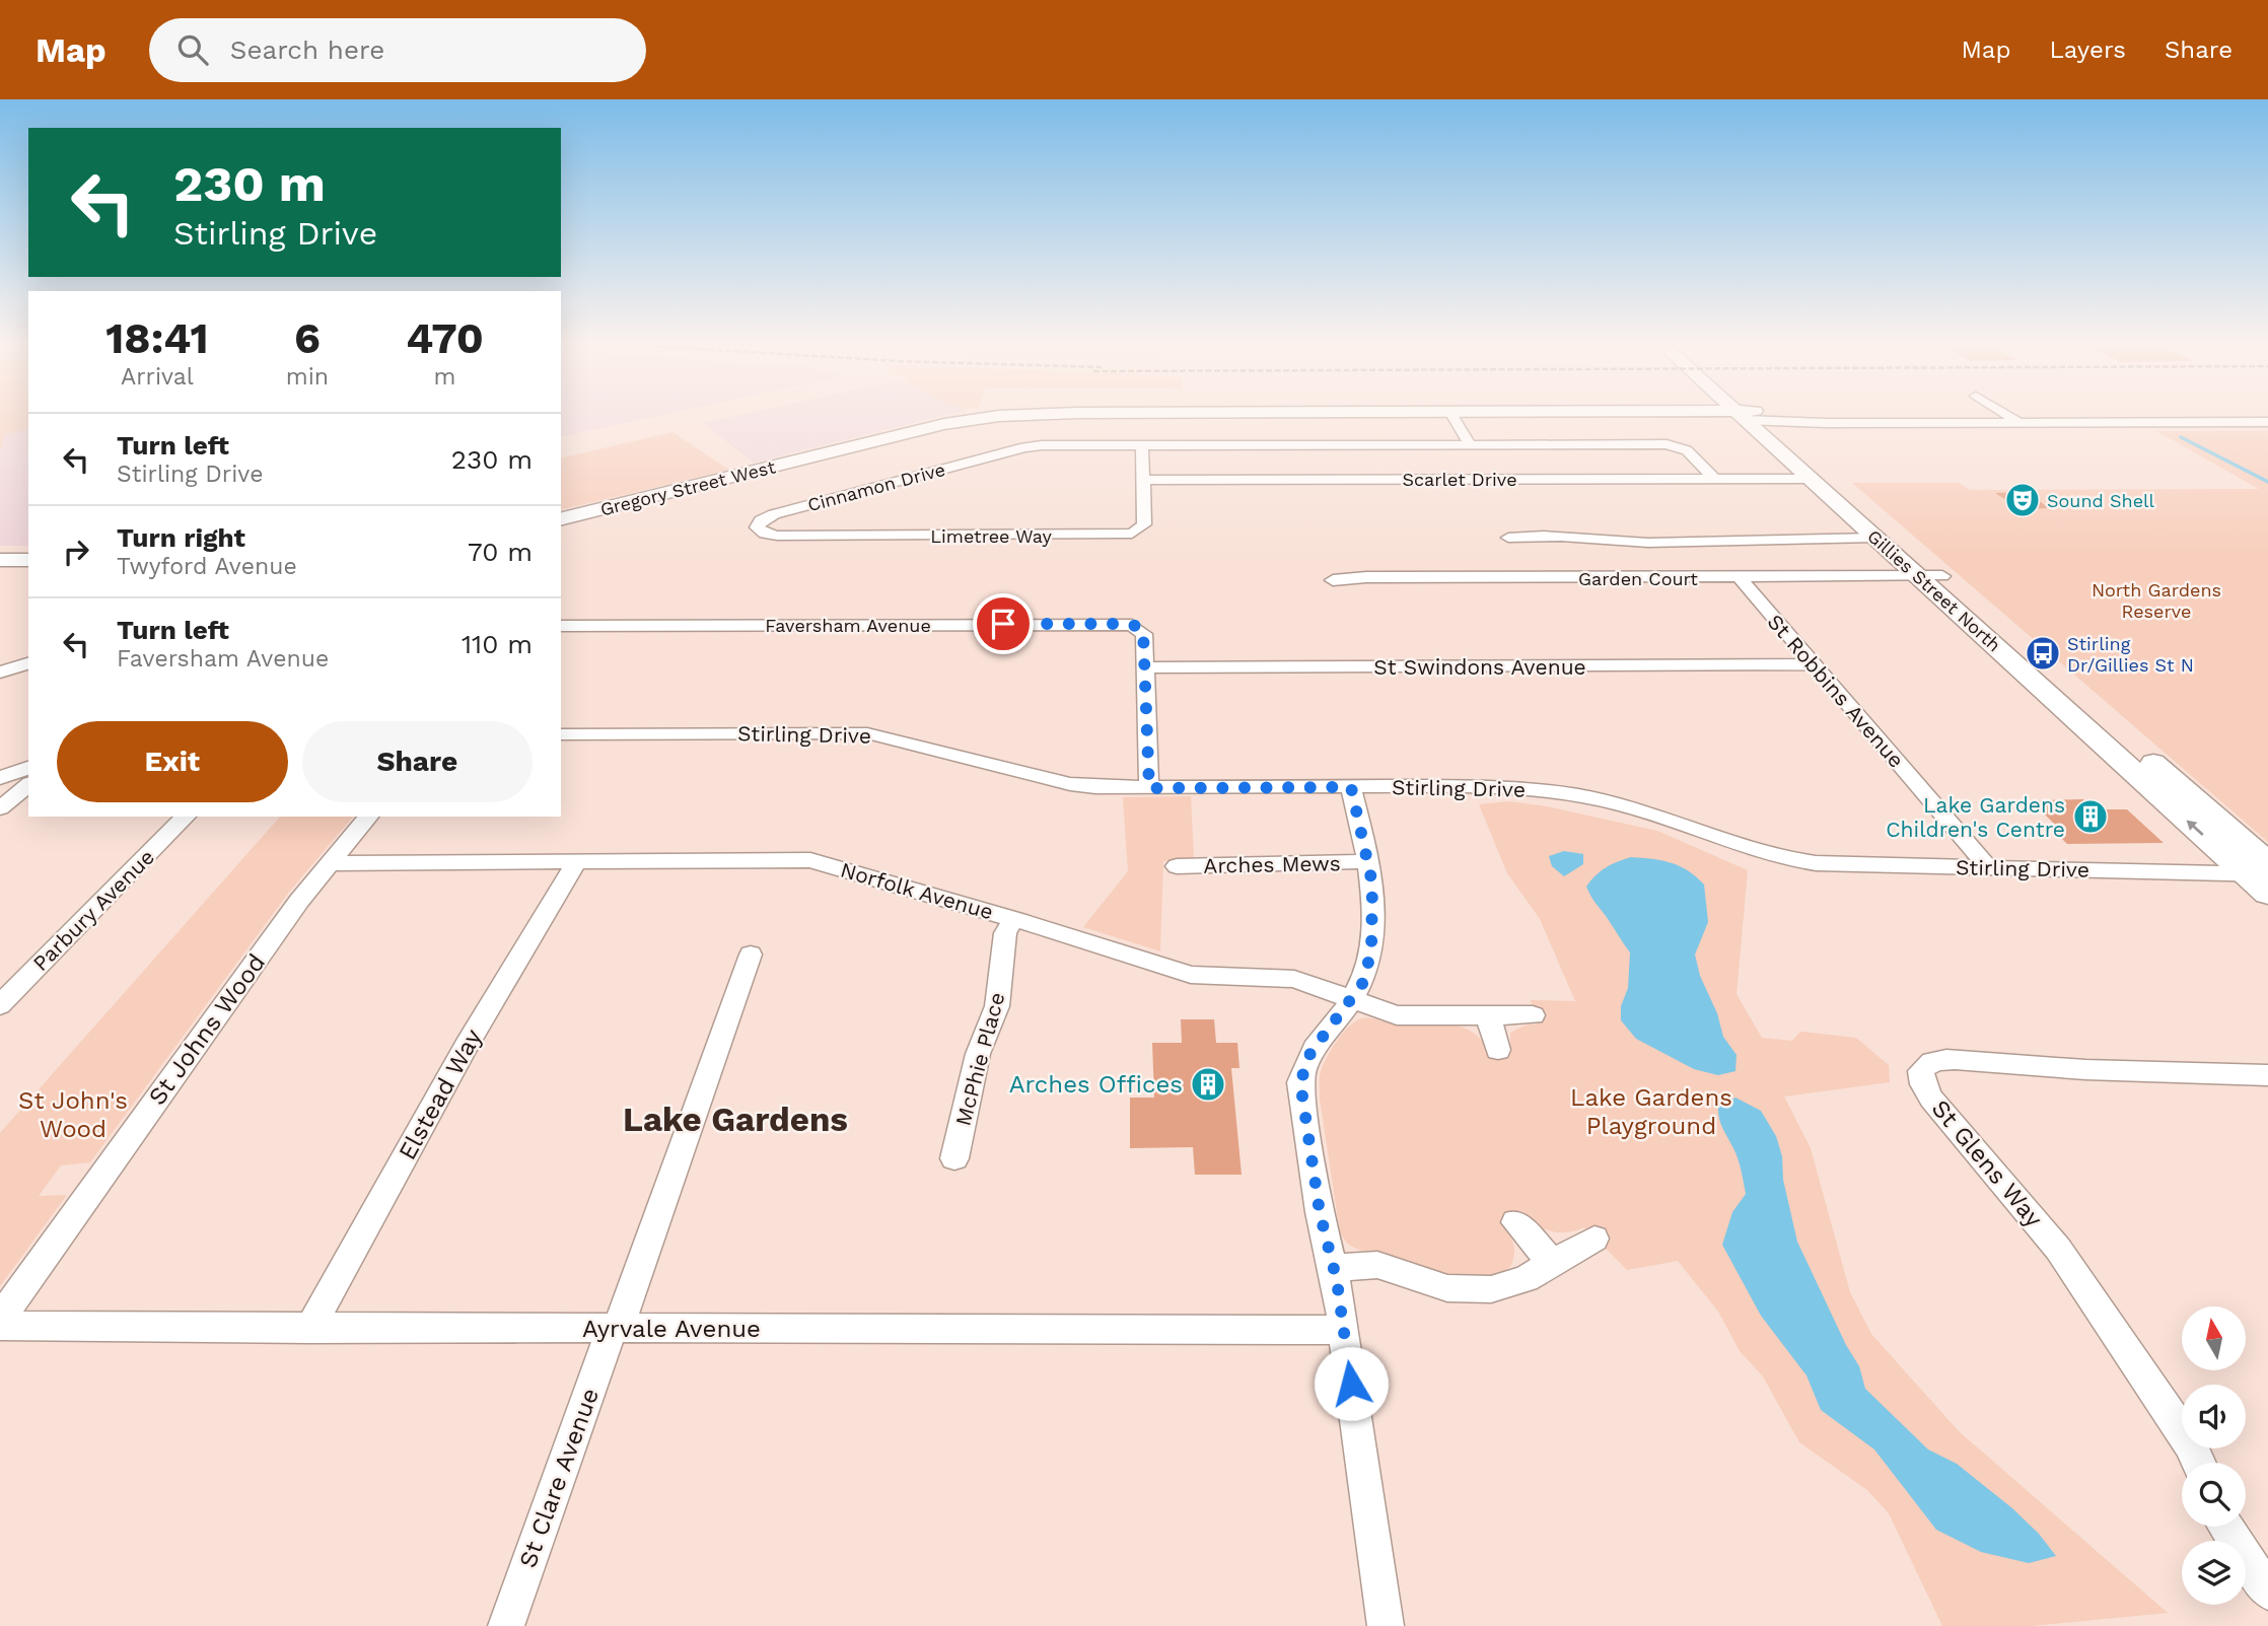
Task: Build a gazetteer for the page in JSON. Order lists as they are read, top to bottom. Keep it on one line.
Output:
{"streets":{"main road":["Gregory Street West","Gillies Street North"],"street":["Scarlet Drive","Cinnamon Drive","Limetree Way","Garden Court","Faversham Avenue","St Swindons Avenue","St Robbins Avenue","Stirling Drive","Arches Mews","Norfolk Avenue","Parbury Avenue","St Johns Wood","McPhie Place","Elstead Way","St Glens Way","Ayrvale Avenue","St Clare Avenue"]},"crossings":[["Scarlet Drive","Cinnamon Drive"],["Scarlet Drive","Limetree Way"],["Scarlet Drive","Gillies Street North"],["Cinnamon Drive","Limetree Way"],["Gregory Street West","Gillies Street North"],["Garden Court","Gillies Street North"],["Garden Court","St Robbins Avenue"],["Gillies Street North","Stirling Drive"],["Faversham Avenue","St Swindons Avenue"],["St Swindons Avenue","St Robbins Avenue"],["St Robbins Avenue","Stirling Drive"],["Norfolk Avenue","St Johns Wood"],["Norfolk Avenue","McPhie Place"],["Norfolk Avenue","Elstead Way"],["Elstead Way","Ayrvale Avenue"],["Ayrvale Avenue","St Clare Avenue"]],"districts":["Lake Gardens"],"parks":["North Gardens Reserve","Lake Gardens Playground","St John's Wood"],"places":{"theatre":["Sound Shell"],"bus stop":["Stirling Dr/Gillies St N"],"building":["Lake Gardens Children's Centre","Arches Offices"]},"north":"top","page":{"header":"Map","search":"Search here","nav":["Map","Layers","Share"],"turn":["230 m","Stirling Drive"],"eta":["18:41","Arrival","6","min","470","m"],"list":[{"name":"Turn left","note":"Stirling Drive","value":"230 m"},{"name":"Turn right","note":"Twyford Avenue","value":"70 m"},{"name":"Turn left","note":"Faversham Avenue","value":"110 m"}],"buttons":["Exit","Share"]}}
